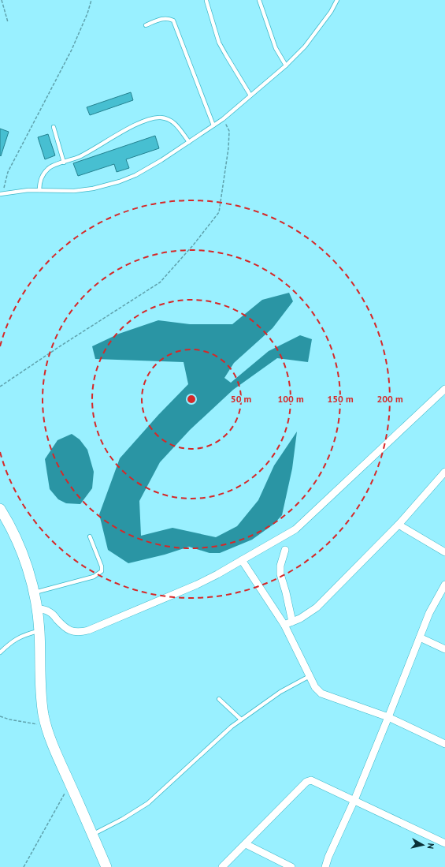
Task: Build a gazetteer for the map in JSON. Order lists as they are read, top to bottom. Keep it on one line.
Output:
{"north":"right","rings":["50 m","100 m","150 m","200 m"]}
